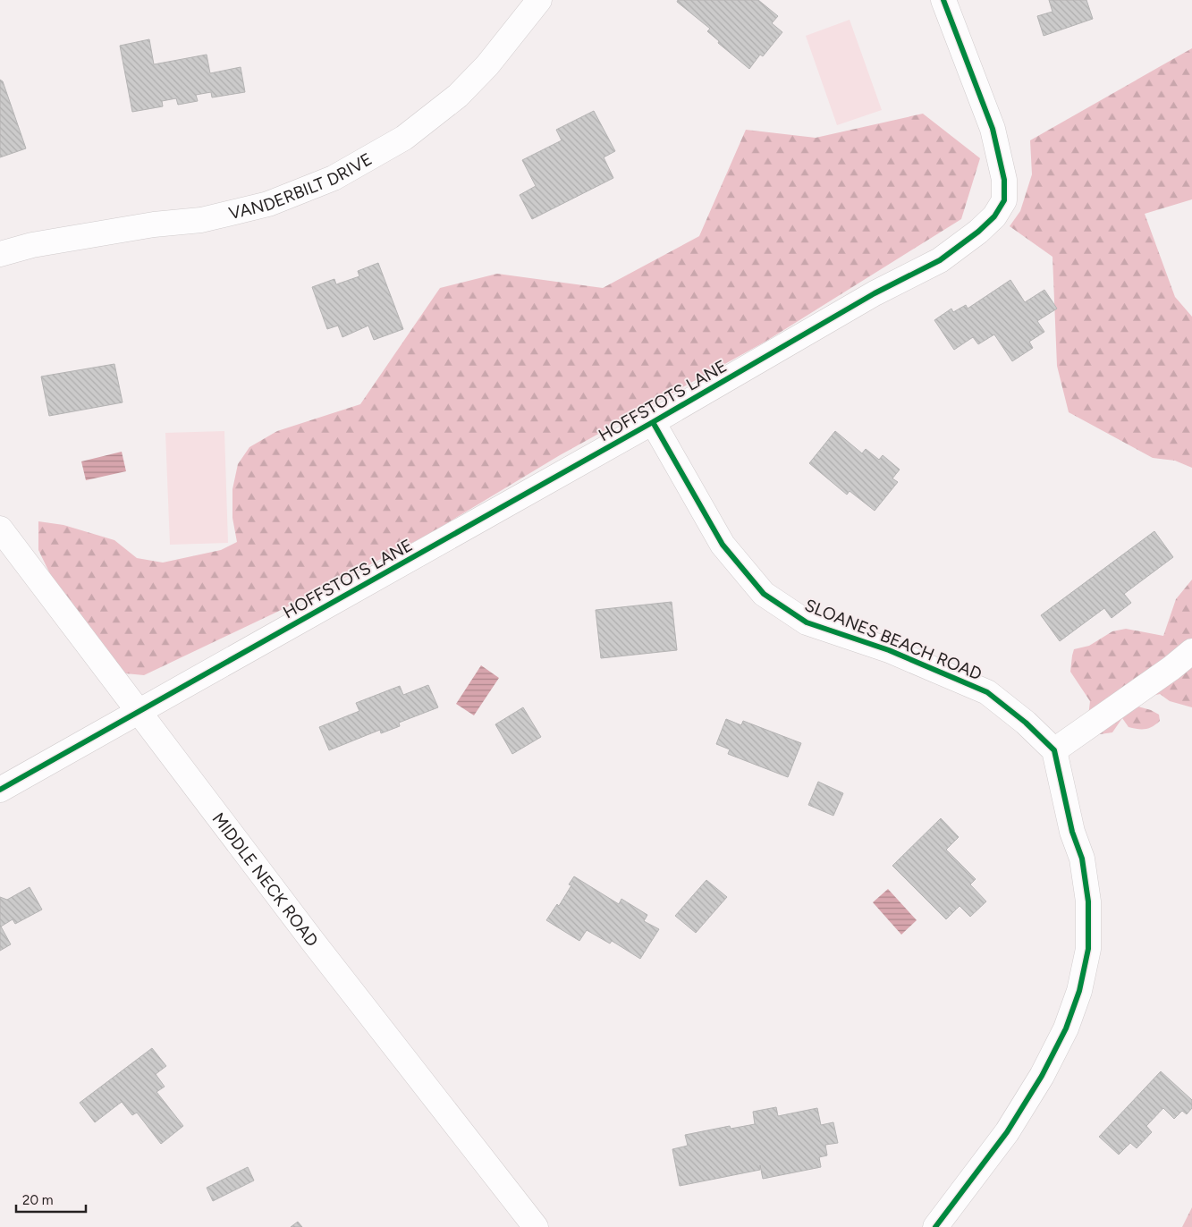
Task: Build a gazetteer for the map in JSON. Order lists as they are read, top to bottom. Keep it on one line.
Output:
{"streets":{"street":["VANDERBILT DRIVE","HOFFSTOTS LANE","SLOANES BEACH ROAD","MIDDLE NECK ROAD"]},"crossings":[["HOFFSTOTS LANE","SLOANES BEACH ROAD"],["HOFFSTOTS LANE","MIDDLE NECK ROAD"]],"scale_bar":"20 m"}
